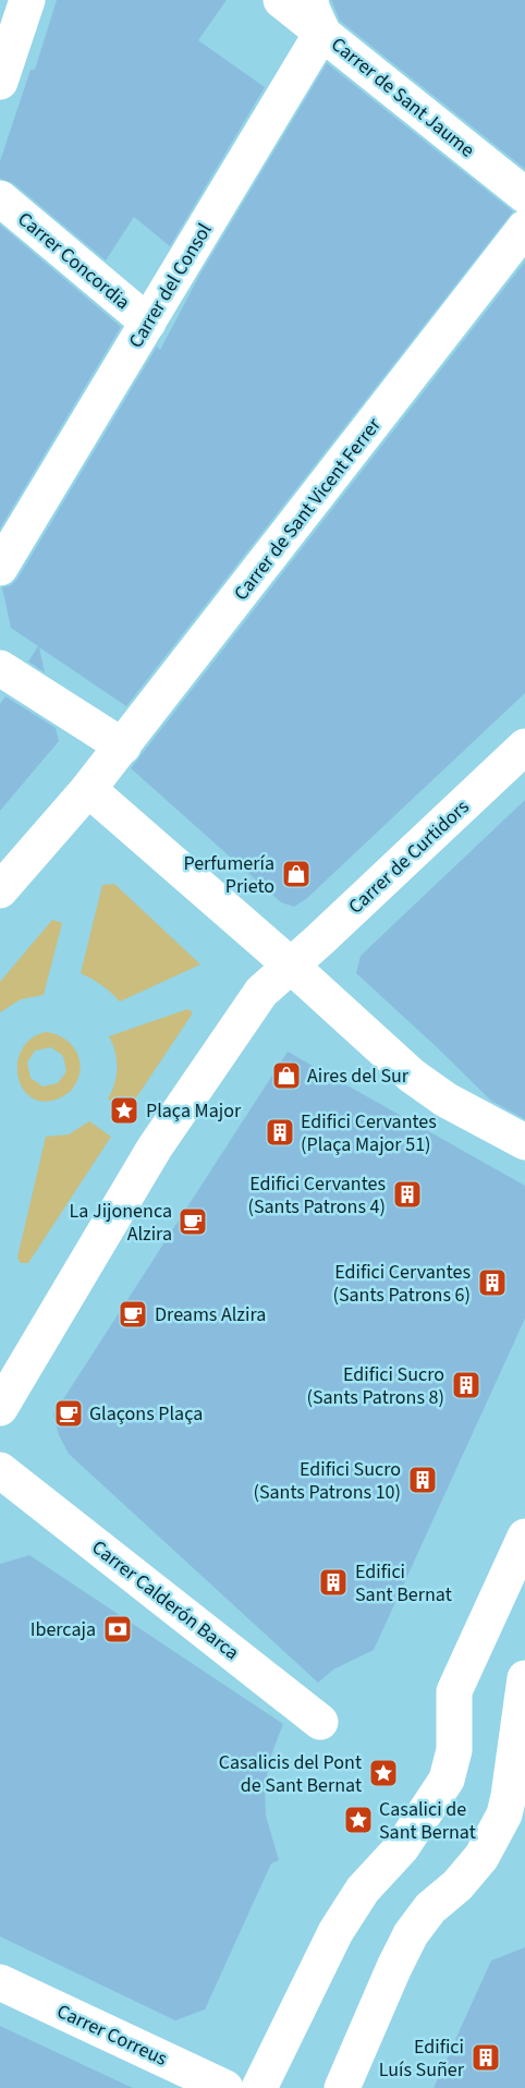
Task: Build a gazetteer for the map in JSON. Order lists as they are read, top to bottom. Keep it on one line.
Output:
{"streets":{"street":["Carrer de Sant Jaume","Carrer Concordia","Carrer del Consol","Carrer de Sant Vicent Ferrer","Carrer de Curtidors","Carrer Calderón Barca","Carrer Correus"]},"crossings":[["Carrer de Sant Jaume","Carrer del Consol"],["Carrer Concordia","Carrer del Consol"]],"places":{"shop":["Perfumería Prieto","Aires del Sur"],"place":["Plaça Major","Casalicis del Pont de Sant Bernat","Casalici de Sant Bernat"],"building":["Edifici Cervantes (Plaça Major 51)","Edifici Cervantes (Sants Patrons 4)","Edifici Cervantes (Sants Patrons 6)","Edifici Sucro (Sants Patrons 8)","Edifici Sucro (Sants Patrons 10)","Edifici Sant Bernat","Edifici Luís Suñer"],"cafe":["La Jijonenca Alzira","Dreams Alzira","Glaçons Plaça"],"bank":["Ibercaja"]}}
